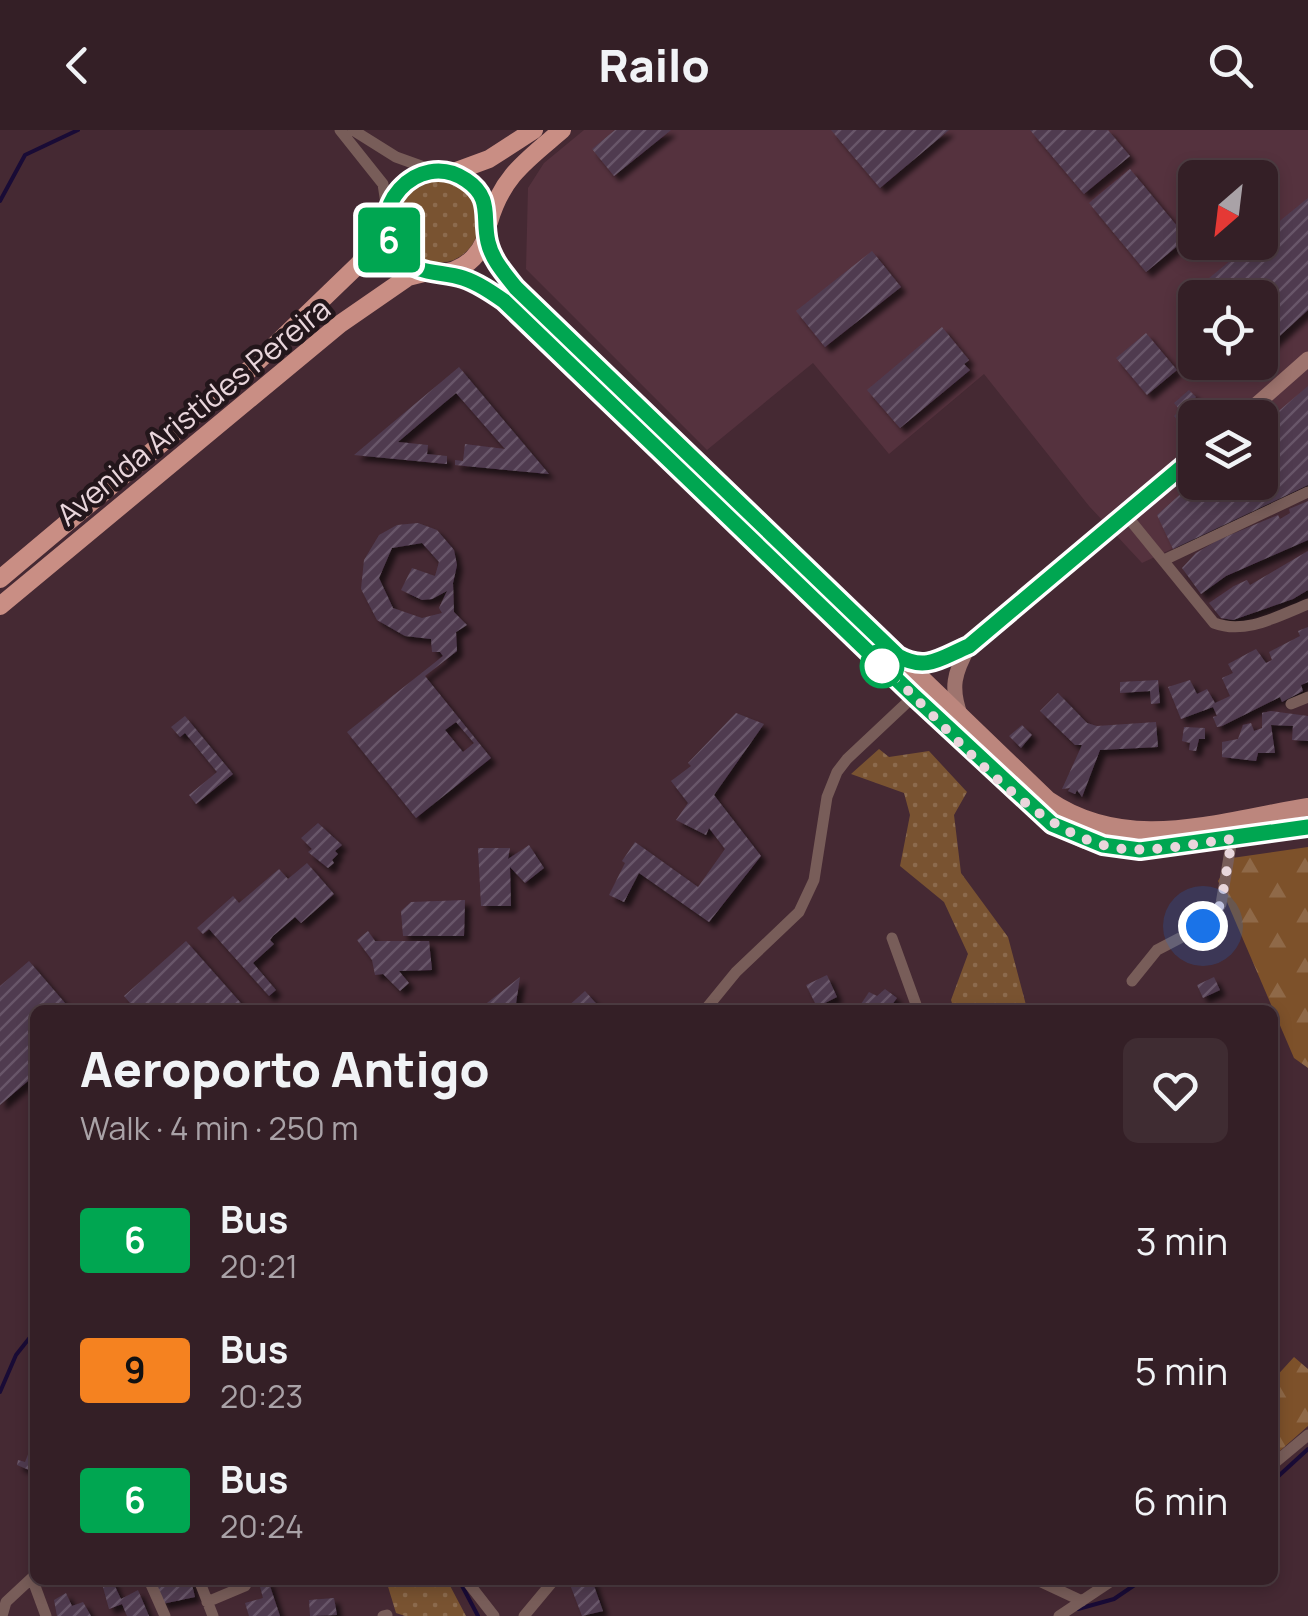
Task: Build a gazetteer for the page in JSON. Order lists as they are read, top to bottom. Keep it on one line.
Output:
{"streets":{"highway":["Avenida Aristides Pereira"]},"lines":["bus line 6"],"north":"bottom left","page":{"header":"Railo","on_map":"6","heading":["Aeroporto Antigo","Walk · 4 min · 250 m"],"list":[{"mark":"6","name":"Bus","note":"20:21","value":"3 min"},{"mark":"9","name":"Bus","note":"20:23","value":"5 min"},{"mark":"6","name":"Bus","note":"20:24","value":"6 min"}]}}
